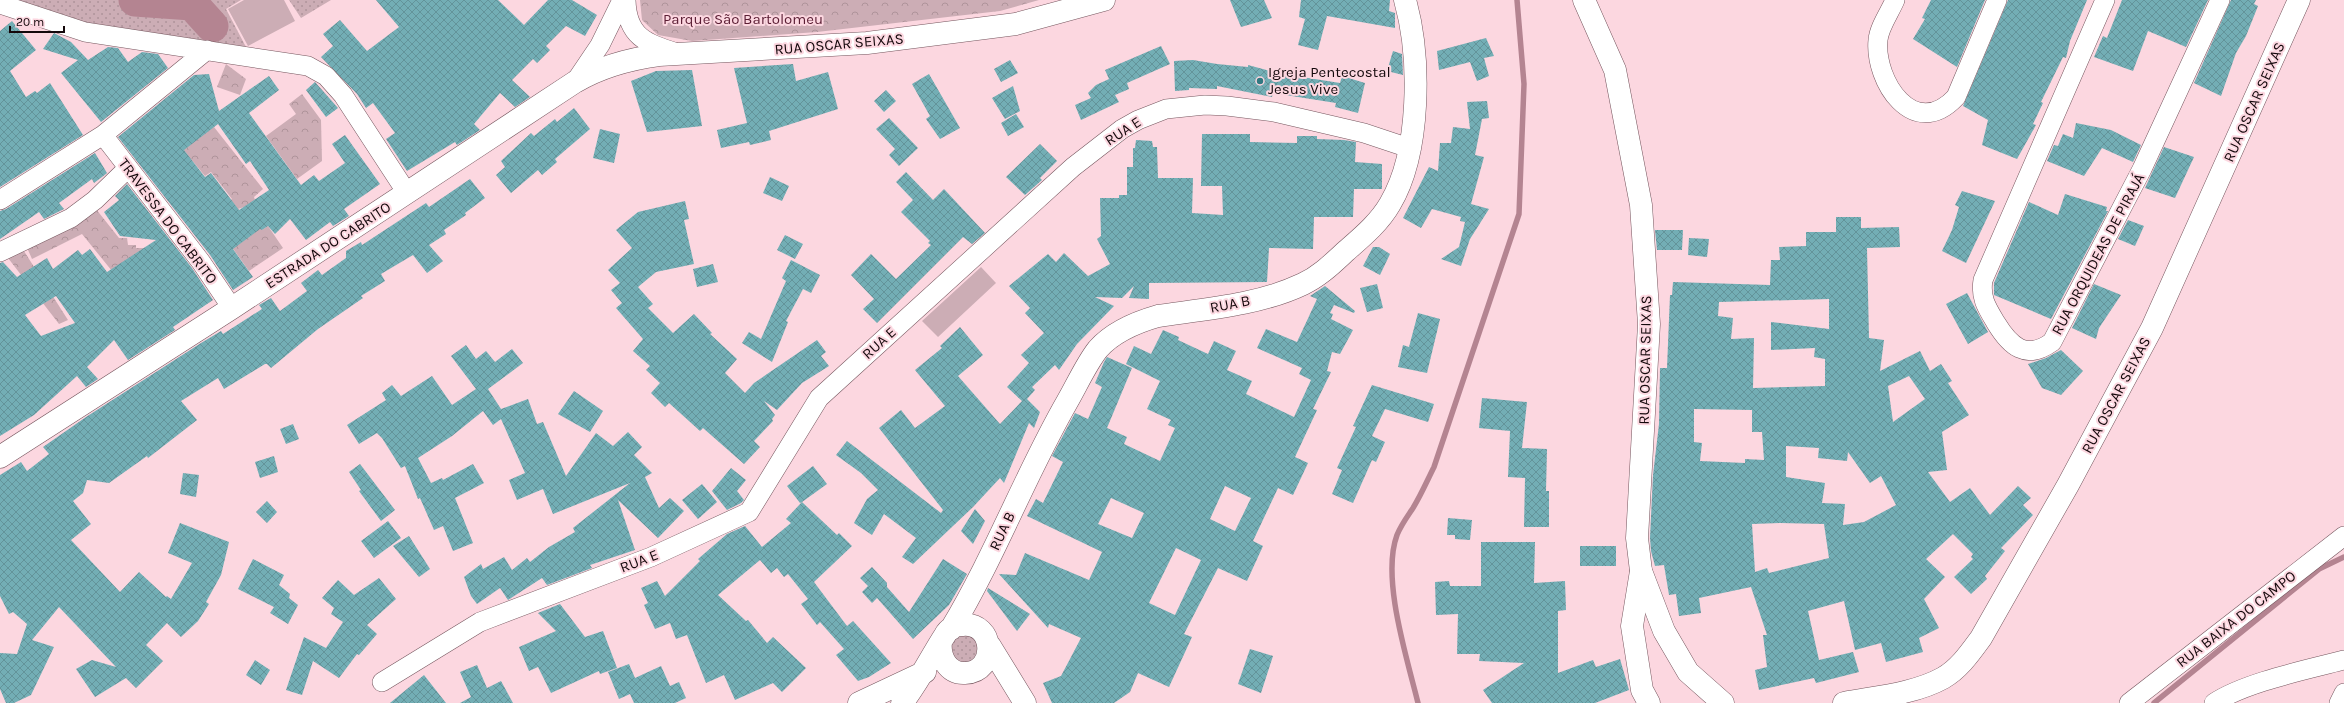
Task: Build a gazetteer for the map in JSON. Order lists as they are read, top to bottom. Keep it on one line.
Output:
{"streets":{"main road":["RUA OSCAR SEIXAS","ESTRADA DO CABRITO","RUA B"],"street":["RUA E","TRAVESSA DO CABRITO","RUA ORQUIDEAS DE PIRAJÁ","RUA BAIXA DO CAMPO"]},"crossings":[["RUA OSCAR SEIXAS","ESTRADA DO CABRITO"],["RUA E","RUA B"],["TRAVESSA DO CABRITO","ESTRADA DO CABRITO"]],"parks":["Parque São Bartolomeu"],"places":["Igreja Pentecostal Jesus Vive"],"scale_bar":"20 m"}
